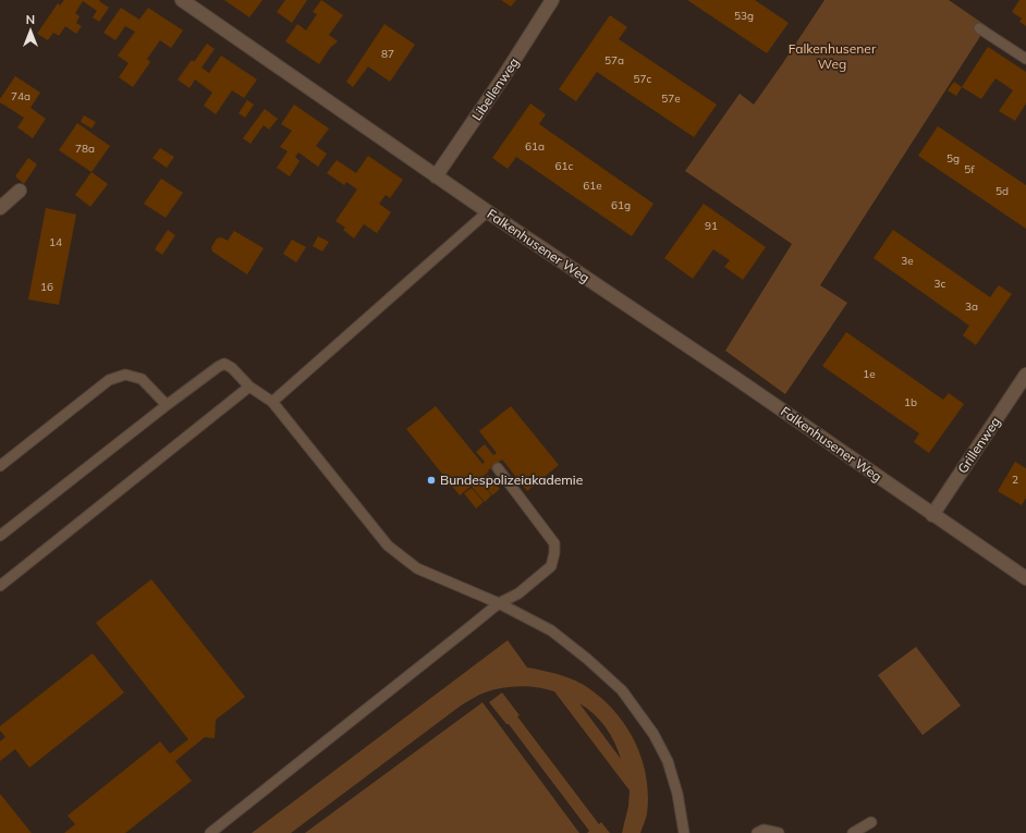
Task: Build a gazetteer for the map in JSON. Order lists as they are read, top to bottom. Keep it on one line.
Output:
{"streets":{"street":["Libellenweg","Falkenhusener Weg","Grillenweg"]},"crossings":[["Libellenweg","Falkenhusener Weg"],["Falkenhusener Weg","Grillenweg"]],"parks":["Falkenhusener Weg"],"places":["Bundespolizeiakademie"],"house_numbers":["53g","87","57a","57c","74a","57e","61a","78a","5g","61c","5f","61e","5d","61g","91","14","3e","3c","16","3a","1e","1b","2"],"north":"top"}
